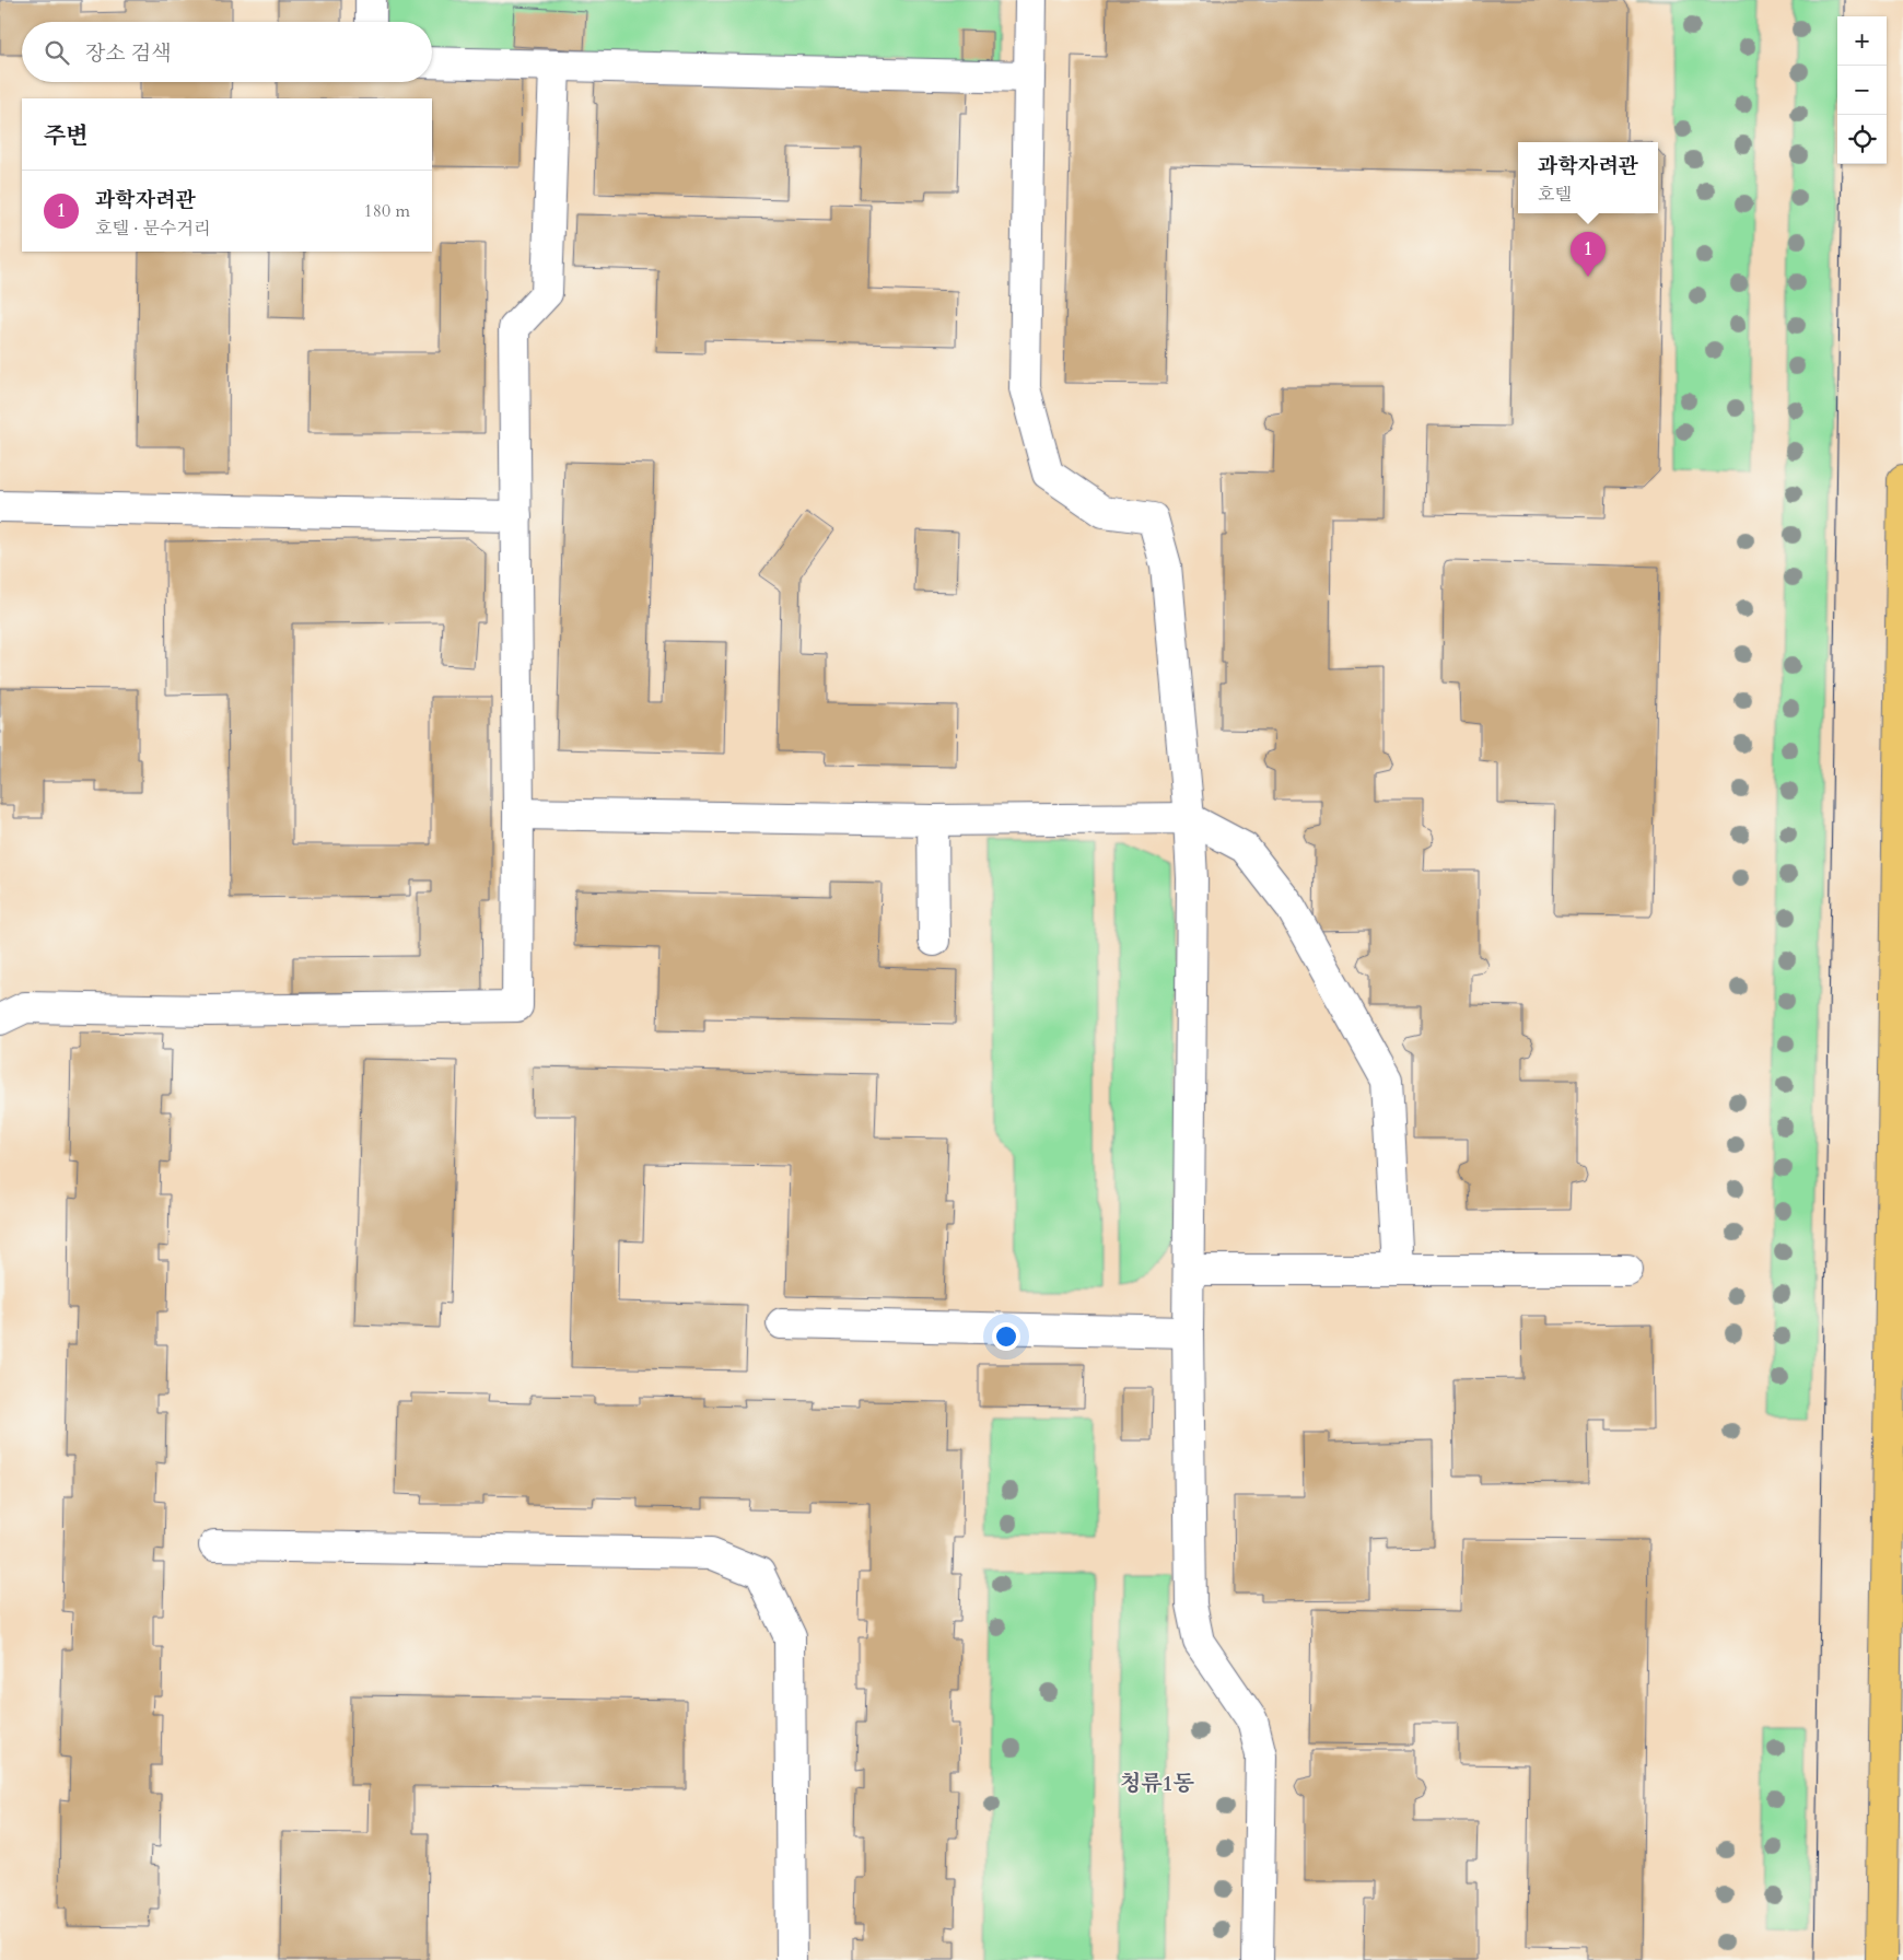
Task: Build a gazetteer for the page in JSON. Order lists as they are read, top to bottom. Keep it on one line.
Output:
{"districts":["청류1동"],"page":{"map_buttons":["+","−"],"search":"장소 검색","heading":"주변","popup":["과학자려관","호텔"],"list":[{"mark":"1","name":"과학자려관","note":"호텔 · 문수거리","value":"180 m"}],"pins":"1"}}
